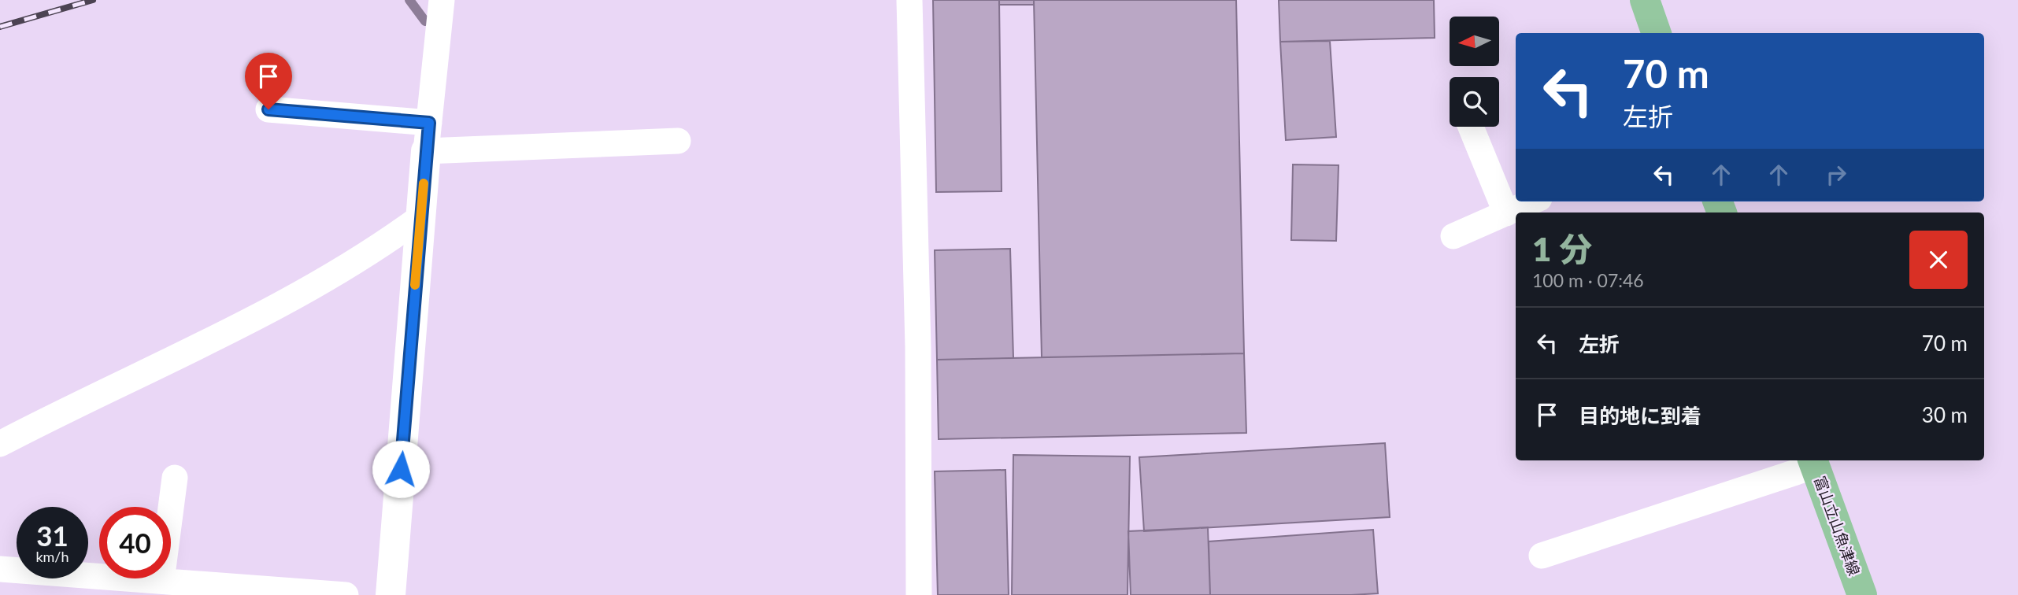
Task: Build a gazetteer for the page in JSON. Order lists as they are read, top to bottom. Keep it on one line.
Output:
{"streets":{"main road":["富山立山魚津線"]},"north":"left","page":{"turn":["70 m","左折"],"heading":["1 分","100 m · 07:46"],"list":[{"name":"左折","value":"70 m"},{"name":"目的地に到着","value":"30 m"}],"speed":"31 km/h","limit":"40"}}
